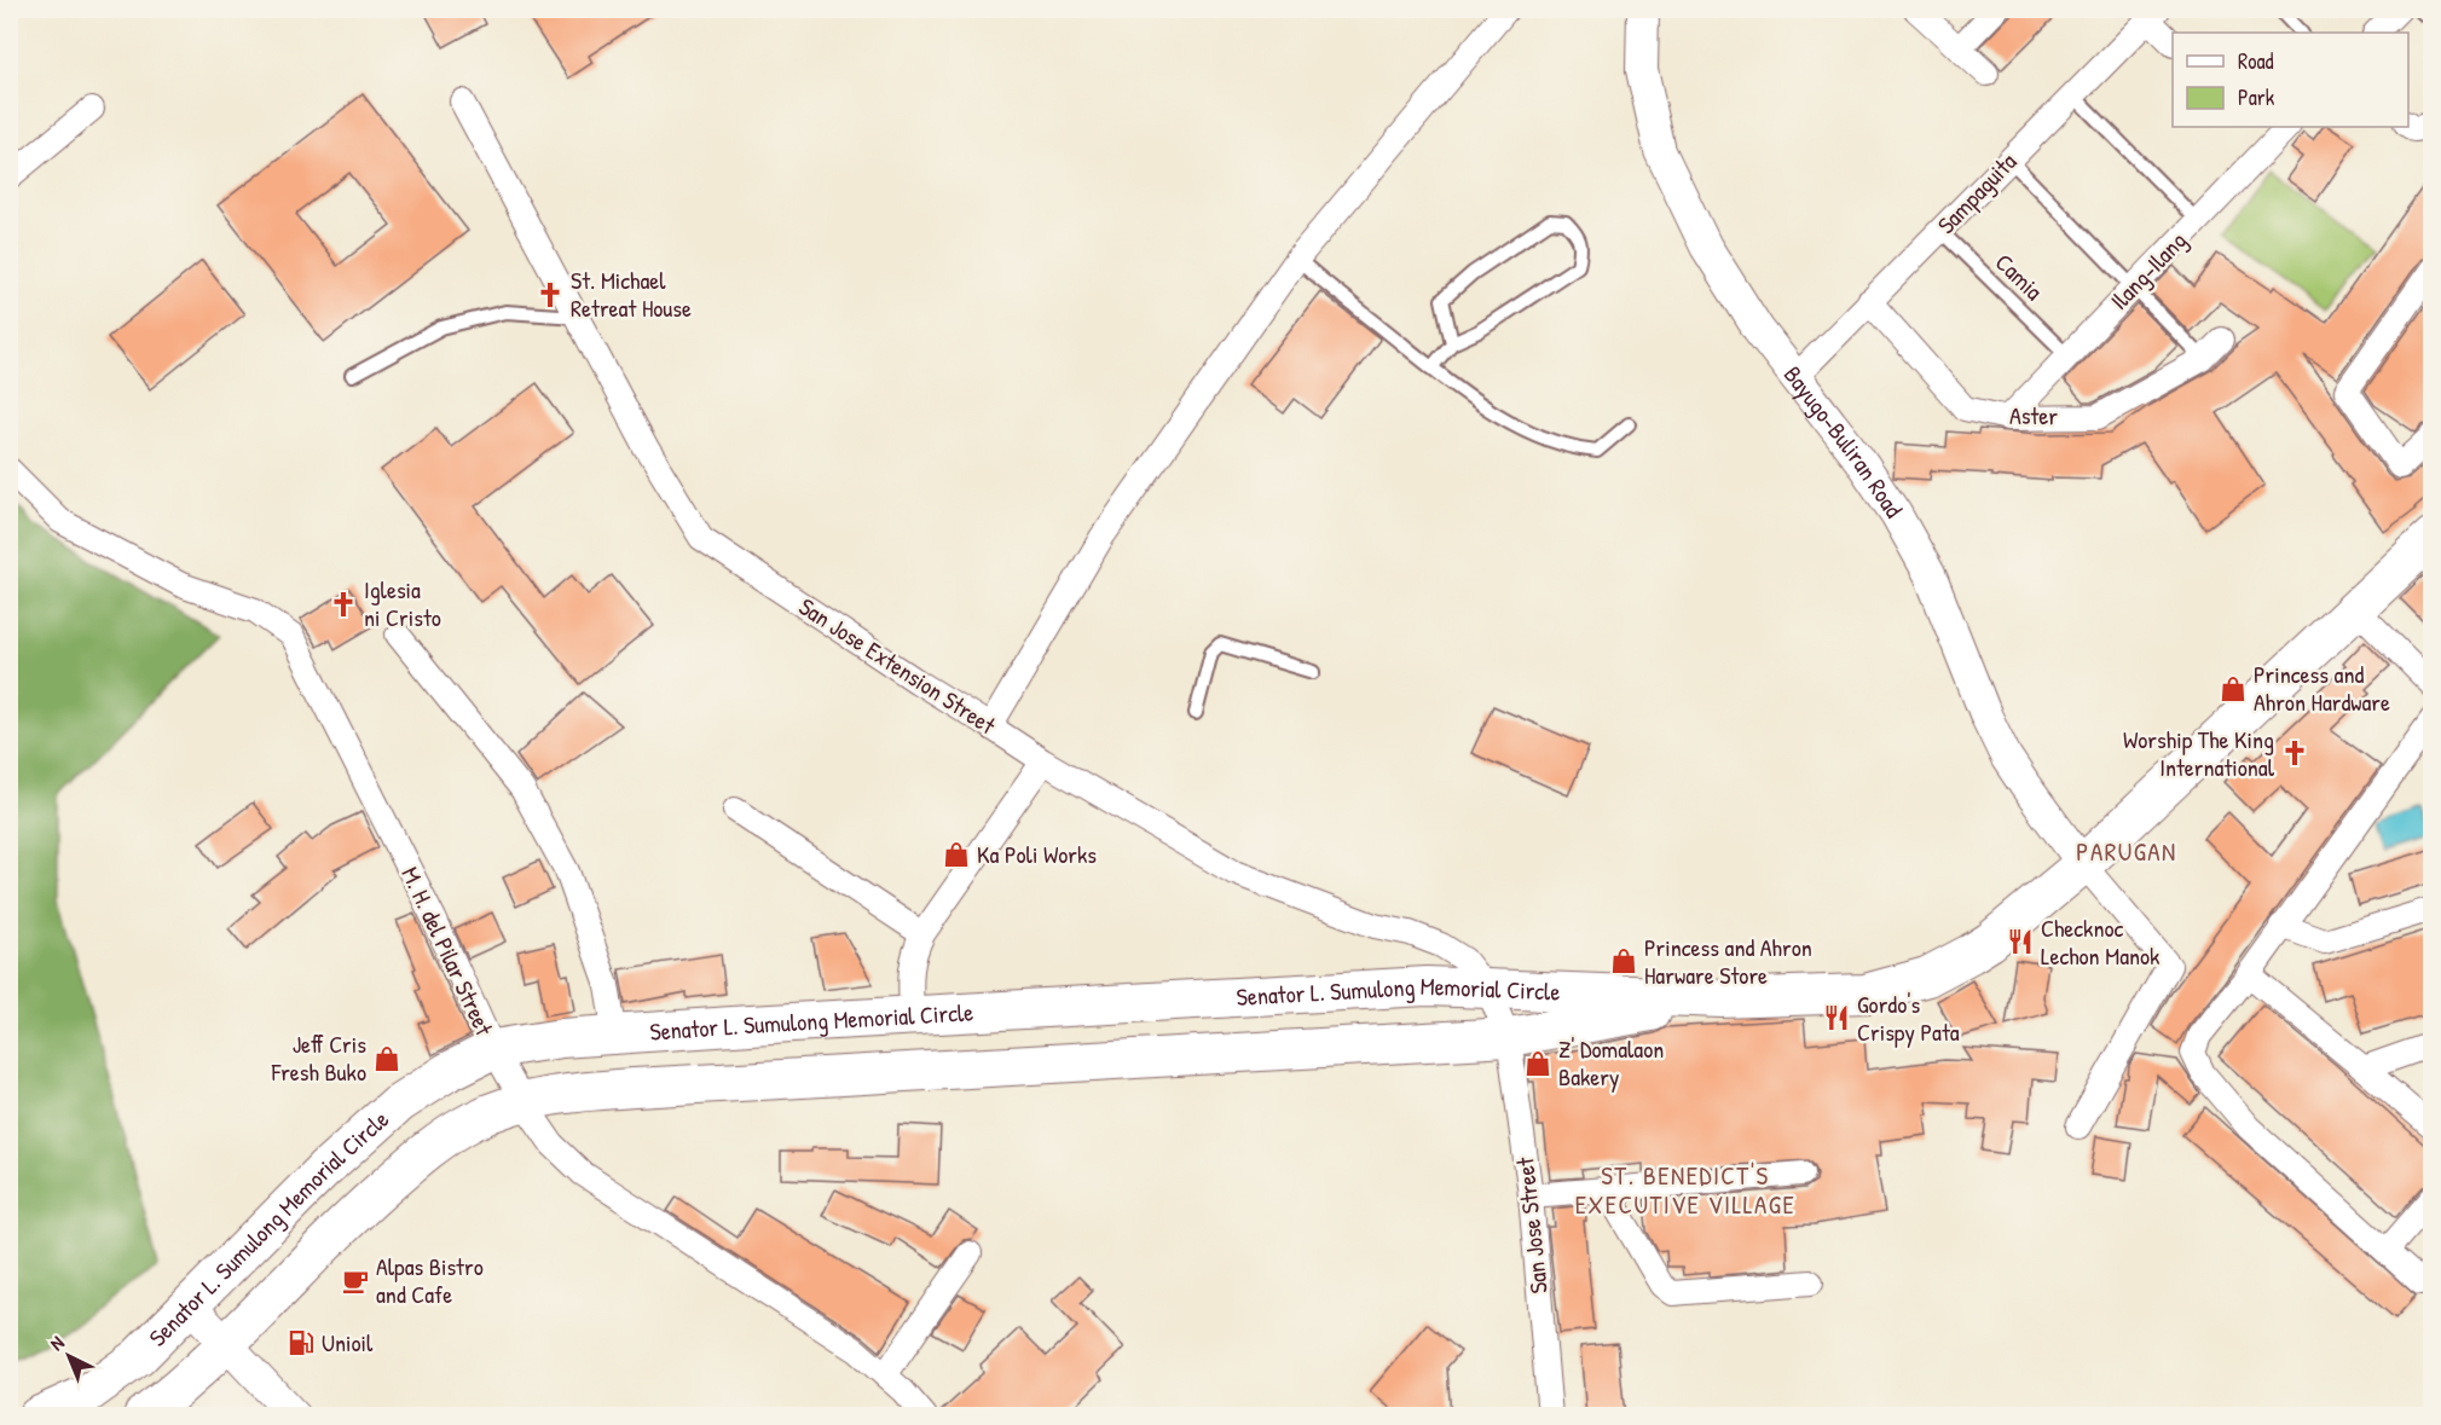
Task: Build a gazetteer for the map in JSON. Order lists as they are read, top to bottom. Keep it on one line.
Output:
{"streets":{"main road":["Senator L. Sumulong Memorial Circle"],"street":["Sampaguita","Ilang-Ilang","Aster","Bayugo-Buliran Road","San Jose Extension Street","M. H. del Pilar Street","San Jose Street"],"lane":["Camia"]},"crossings":[["Sampaguita","Camia"],["Sampaguita","Aster"],["Sampaguita","Bayugo-Buliran Road"],["Ilang-Ilang","Camia"],["Ilang-Ilang","Aster"],["Bayugo-Buliran Road","Senator L. Sumulong Memorial Circle"],["San Jose Extension Street","Senator L. Sumulong Memorial Circle"],["San Jose Extension Street","San Jose Street"],["M. H. del Pilar Street","Senator L. Sumulong Memorial Circle"],["Senator L. Sumulong Memorial Circle","San Jose Street"]],"districts":["PARUGAN","ST. BENEDICT'S EXECUTIVE VILLAGE"],"places":{"church":["St. Michael Retreat House","Iglesia ni Cristo","Worship The King International"],"shop":["Princess and Ahron Hardware","Ka Poli Works","Princess and Ahron Harware Store","Jeff Cris Fresh Buko","Z' Domalaon Bakery"],"restaurant":["Checknoc Lechon Manok","Gordo's Crispy Pata"],"cafe":["Alpas Bistro and Cafe"],"fuel station":["Unioil"]},"legend":["Road","Park"],"north":"top left"}
